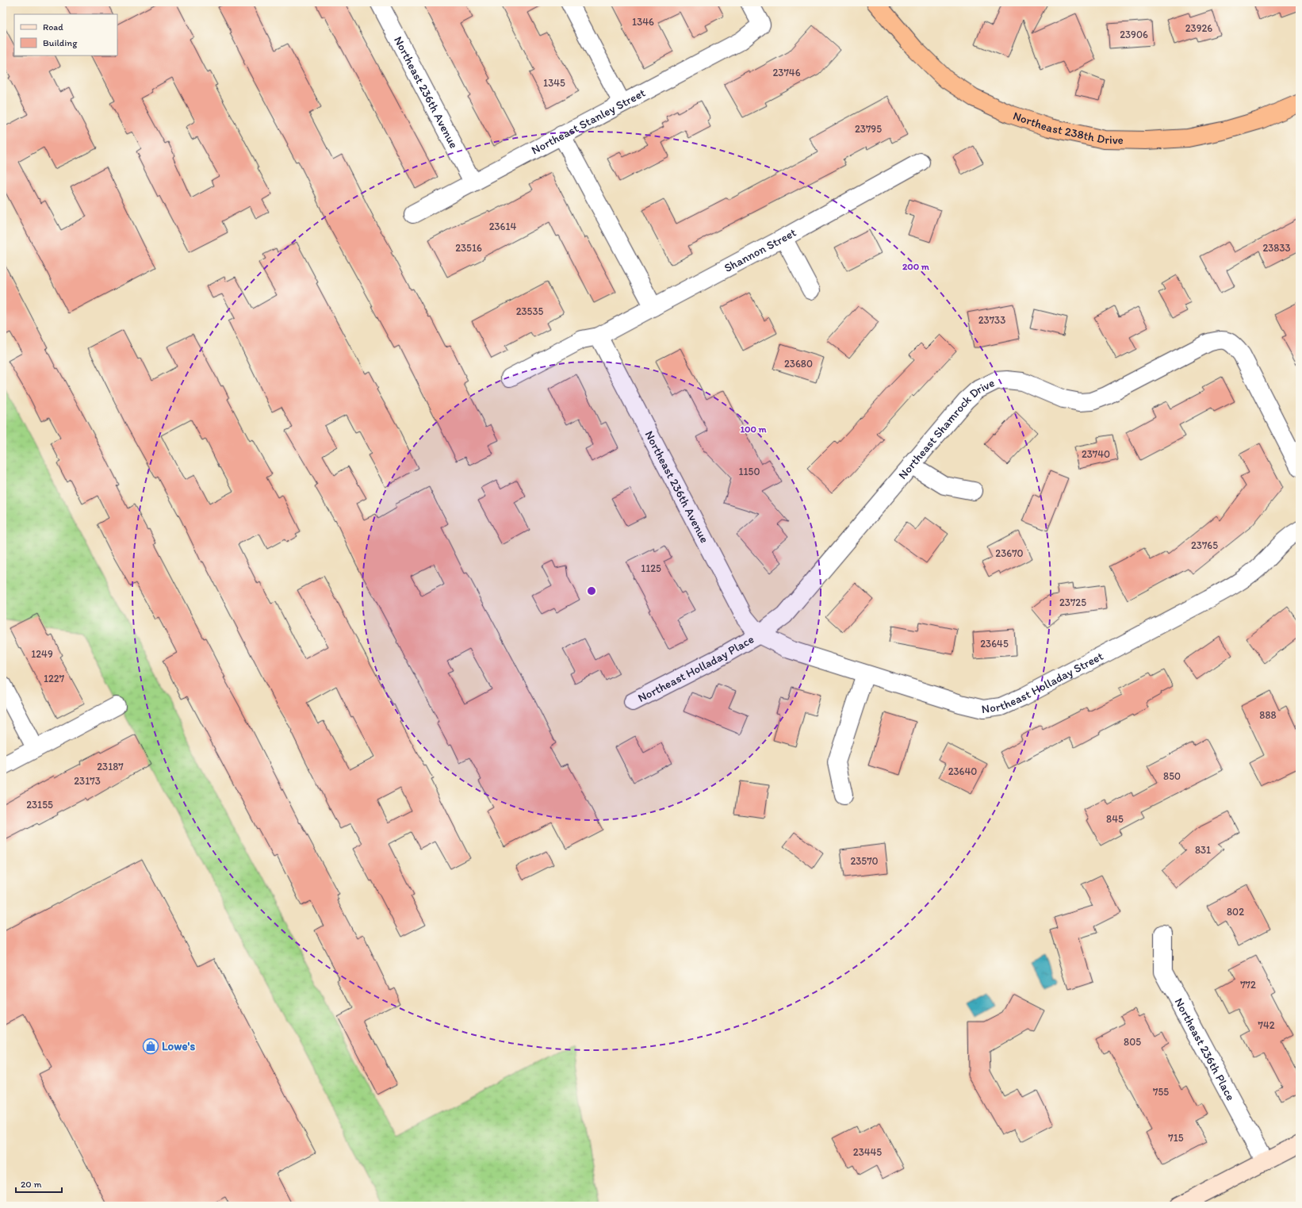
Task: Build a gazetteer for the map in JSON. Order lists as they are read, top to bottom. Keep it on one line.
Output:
{"streets":{"highway":["Northeast 238th Drive"],"street":["Northeast 236th Avenue","Northeast Stanley Street","Shannon Street","Northeast Shamrock Drive","Northeast Holladay Place","Northeast Holladay Street","Northeast 236th Place"]},"crossings":[["Northeast 236th Avenue","Northeast Stanley Street"],["Northeast 236th Avenue","Shannon Street"],["Northeast 236th Avenue","Northeast Shamrock Drive"],["Northeast 236th Avenue","Northeast Holladay Place"],["Northeast 236th Avenue","Northeast Holladay Street"],["Northeast Shamrock Drive","Northeast Holladay Place"],["Northeast Shamrock Drive","Northeast Holladay Street"],["Northeast Holladay Place","Northeast Holladay Street"]],"places":{"shop":["Lowe's"]},"house_numbers":["1346","23926","23906","23746","1345","23795","23614","23516","23833","23535","23733","23680","23740","1150","23765","23670","1125","23725","23645","1249","1227","888","23187","23640","850","23173","23155","845","831","23570","802","772","742","805","755","715","23445"],"legend":["Road","Building"],"scale_bar":"20 m","rings":["200 m","100 m"]}
